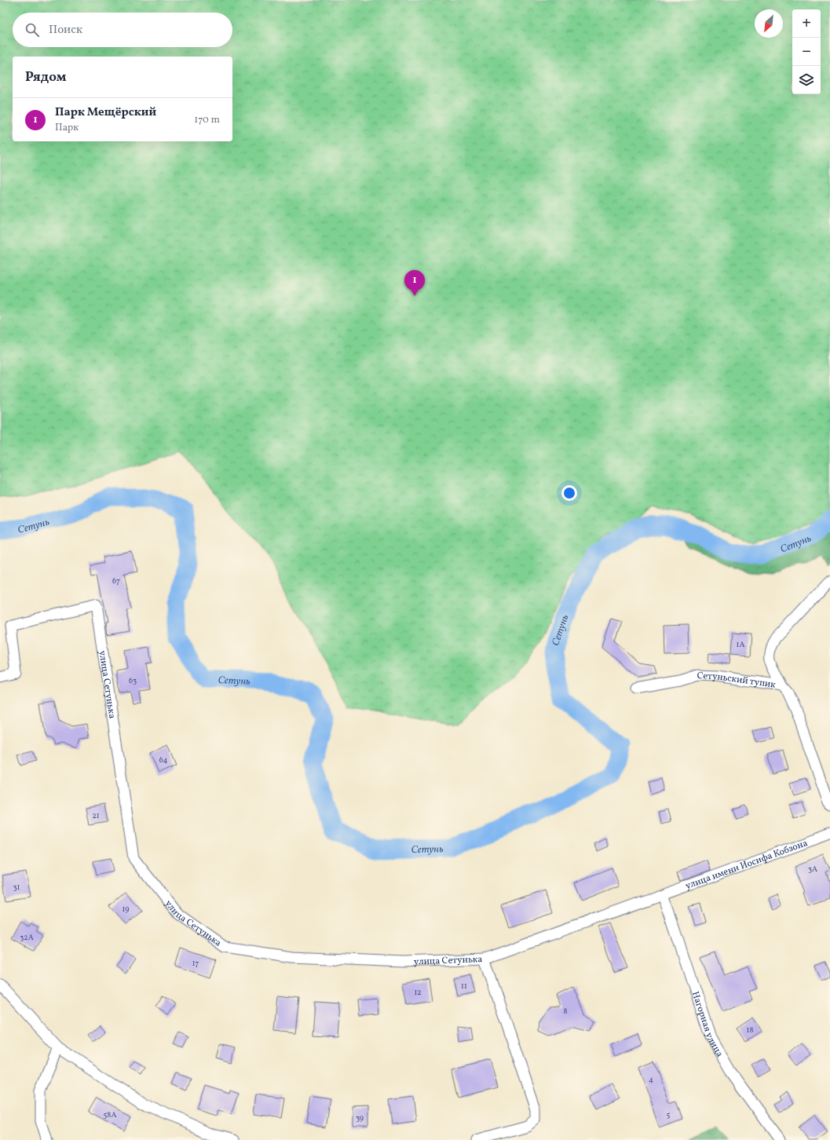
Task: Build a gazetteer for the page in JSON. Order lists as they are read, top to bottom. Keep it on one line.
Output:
{"streets":{"street":["Сетуньский тупик","улица Сетунька","улица имени Иосифа Кобзона","Нагорная улица"]},"crossings":[["улица Сетунька","улица имени Иосифа Кобзона"],["улица имени Иосифа Кобзона","Нагорная улица"]],"water":["Сетунь"],"house_numbers":["67","1А","63","64","21","3А","31","19","32А","17","11","12","8","18","4","58А","5","39"],"north":"bottom left","page":{"map_buttons":["+","−"],"search":"Поиск","heading":"Рядом","list":[{"mark":"1","name":"Парк Мещёрский","note":"Парк","value":"170 m"}],"pins":"1"}}
